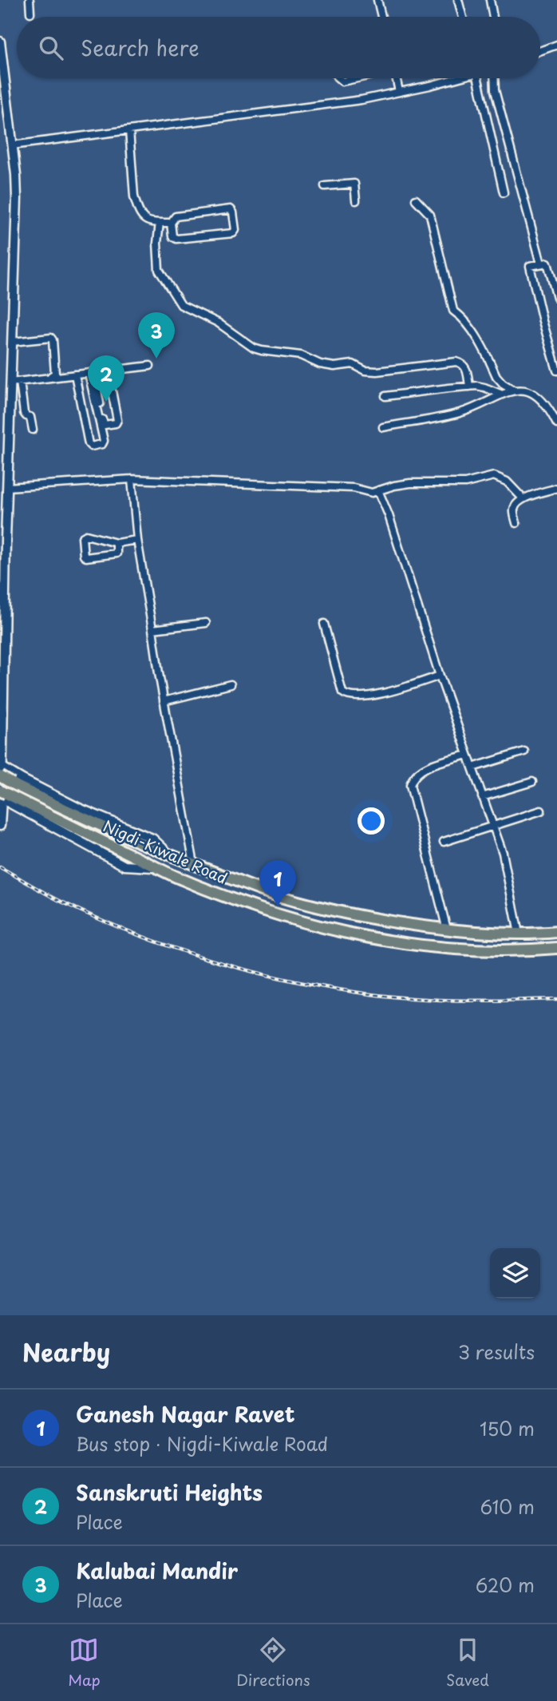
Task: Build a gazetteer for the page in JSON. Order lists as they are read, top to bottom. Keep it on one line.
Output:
{"streets":{"main road":["Nigdi-Kiwale Road"]},"page":{"search":"Search here","pins":["3","2","1"],"heading":["Nearby","3 results"],"list":[{"mark":"1","name":"Ganesh Nagar Ravet","note":"Bus stop · Nigdi-Kiwale Road","value":"150 m"},{"mark":"2","name":"Sanskruti Heights","note":"Place","value":"610 m"},{"mark":"3","name":"Kalubai Mandir","note":"Place","value":"620 m"}],"nav":["Map","Directions","Saved"]}}
